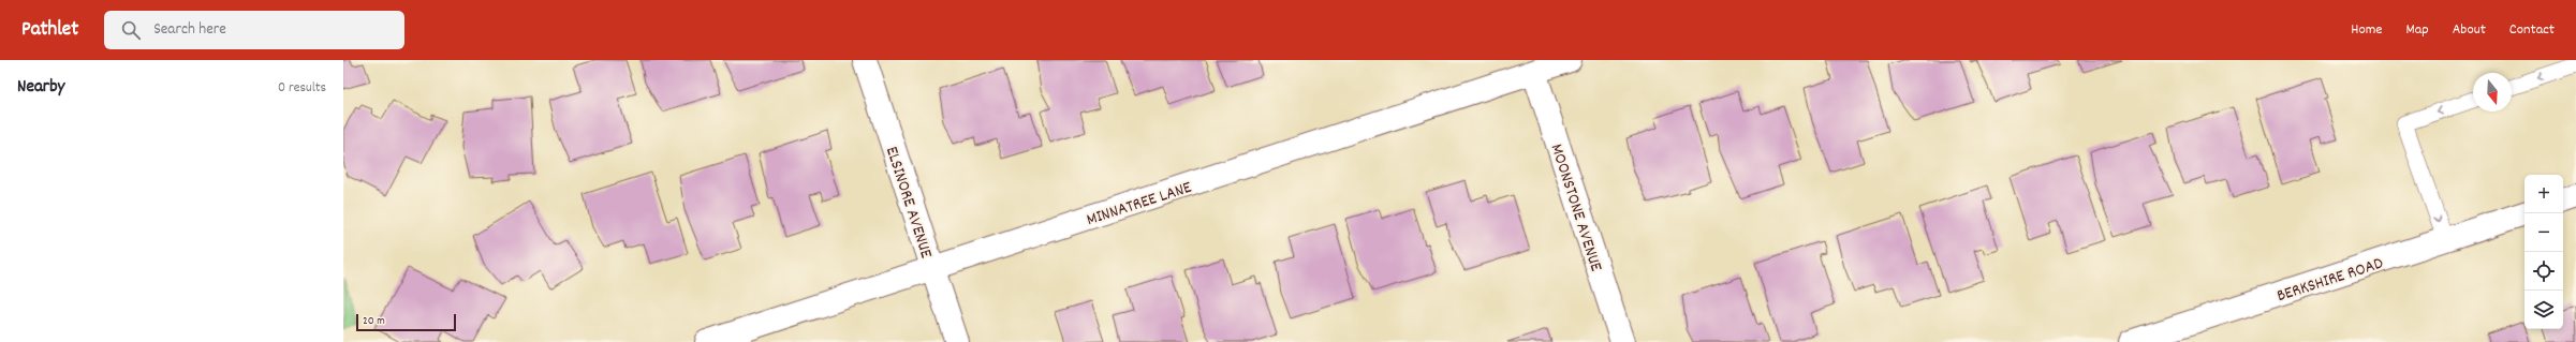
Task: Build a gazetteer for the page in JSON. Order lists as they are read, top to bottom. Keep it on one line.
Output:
{"streets":{"street":["ELSINORE AVENUE","MINNATREE LANE","MOONSTONE AVENUE","BERKSHIRE ROAD"]},"crossings":[["ELSINORE AVENUE","MINNATREE LANE"],["MINNATREE LANE","MOONSTONE AVENUE"]],"scale_bar":"20 m","north":"bottom","page":{"header":"Pathlet","search":"Search here","nav":["Home","Map","About","Contact"],"heading":["Nearby","0 results"],"map_buttons":["+","−"],"scale":"20 m"}}
